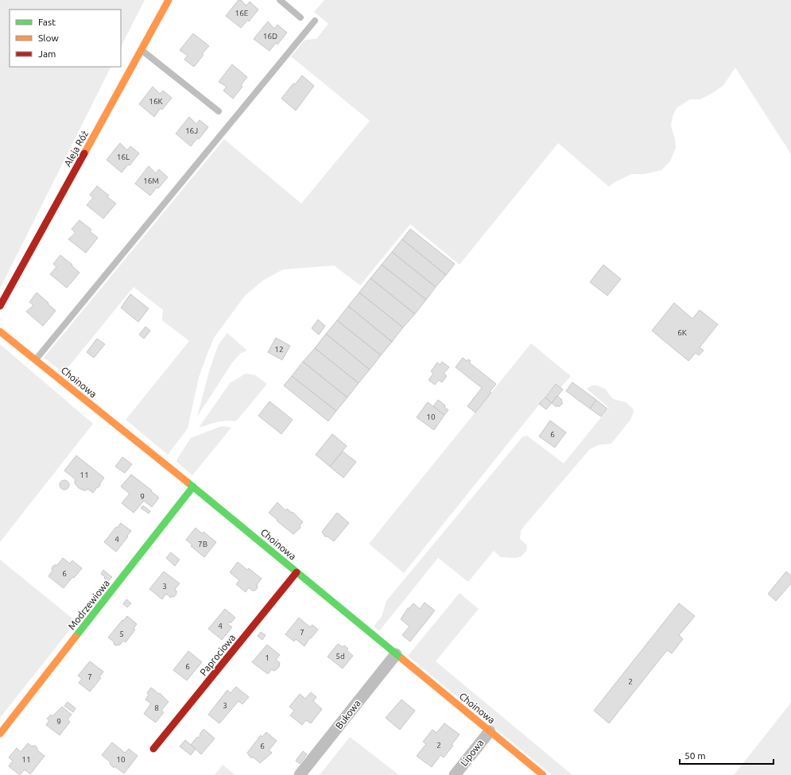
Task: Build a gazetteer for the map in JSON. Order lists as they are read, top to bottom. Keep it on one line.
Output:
{"streets":{"street":["Aleja Róż","Choinowa","Modrzewiowa","Paprociowa","Bukowa","Lipowa"]},"crossings":[["Choinowa","Modrzewiowa"],["Choinowa","Paprociowa"],["Choinowa","Bukowa"],["Choinowa","Lipowa"]],"house_numbers":["16E","16D","16K","16J","16L","16M","6K","12","10","6","11","9","4","7B","6","3","4","7","5","5d","1","6","7","2","3","8","9","2","6","11","10"],"legend":["Fast","Slow","Jam"],"scale_bar":"50 m"}
